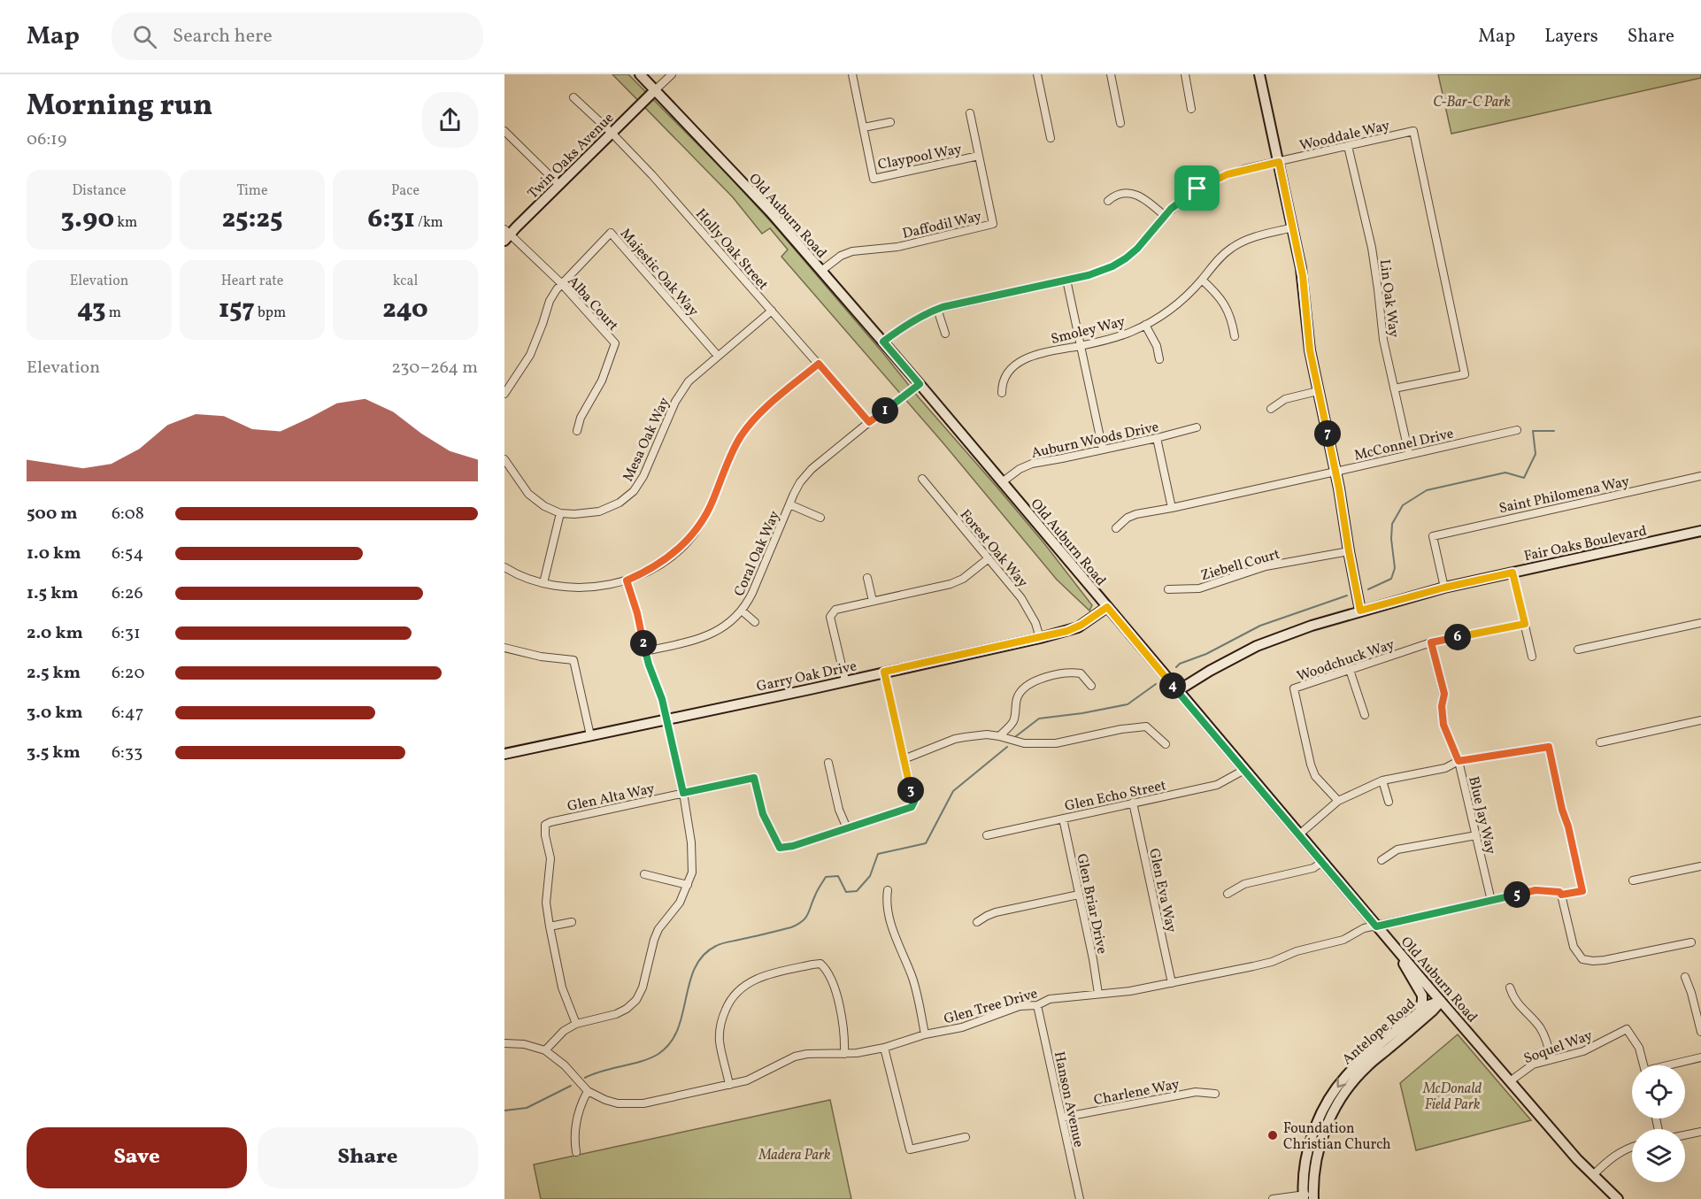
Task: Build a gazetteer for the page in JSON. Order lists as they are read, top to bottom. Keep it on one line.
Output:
{"streets":{"main road":["Twin Oaks Avenue","Old Auburn Road","Fair Oaks Boulevard","Garry Oak Drive","Antelope Road"],"street":["Wooddale Way","Claypool Way","Daffodil Way","Holly Oak Street","Majestic Oak Way","Lin Oak Way","Alba Court","Smoley Way","Mesa Oak Way","Auburn Woods Drive","McConnel Drive","Saint Philomena Way","Forest Oak Way","Coral Oak Way","Ziebell Court","Woodchuck Way","Glen Echo Street","Glen Alta Way","Blue Jay Way","Glen Eva Way","Glen Briar Drive","Glen Tree Drive","Soquel Way","Charlene Way","Hanson Avenue"]},"crossings":[["Wooddale Way","Old Auburn Road"],["Wooddale Way","Lin Oak Way"],["Twin Oaks Avenue","Old Auburn Road"],["Twin Oaks Avenue","Holly Oak Street"],["Twin Oaks Avenue","Alba Court"],["Claypool Way","Daffodil Way"],["Old Auburn Road","Daffodil Way"],["Old Auburn Road","Auburn Woods Drive"],["Old Auburn Road","Fair Oaks Boulevard"],["Old Auburn Road","Coral Oak Way"],["Old Auburn Road","Garry Oak Drive"],["Old Auburn Road","Glen Echo Street"],["Old Auburn Road","Glen Tree Drive"],["Old Auburn Road","Antelope Road"],["Old Auburn Road","Soquel Way"],["Holly Oak Street","Mesa Oak Way"],["Holly Oak Street","Coral Oak Way"],["Majestic Oak Way","Alba Court"],["Majestic Oak Way","Mesa Oak Way"],["Lin Oak Way","McConnel Drive"],["Saint Philomena Way","Fair Oaks Boulevard"],["Forest Oak Way","Garry Oak Drive"],["Woodchuck Way","Blue Jay Way"],["Glen Echo Street","Glen Eva Way"],["Glen Echo Street","Glen Briar Drive"],["Blue Jay Way","Glen Tree Drive"],["Glen Eva Way","Glen Tree Drive"],["Glen Briar Drive","Glen Tree Drive"],["Glen Tree Drive","Hanson Avenue"],["Charlene Way","Hanson Avenue"]],"parks":["C-Bar-C Park","McDonald Field Park","Madera Park"],"places":["Foundation Christian Church"],"page":{"header":"Map","search":"Search here","nav":["Map","Layers","Share"],"heading":["Morning run","06:19"],"stats":[["Distance","3.90 km"],["Time","25:25"],["Pace","6:31 /km"],["Elevation","43 m"],["Heart rate","157 bpm"],["kcal","240"]],"chart":["Elevation","230–264 m"],"pins":["1","7","6","2","4","3","5"],"list":[{"name":"500 m","note":"6:08"},{"name":"1.0 km","note":"6:54"},{"name":"1.5 km","note":"6:26"},{"name":"2.0 km","note":"6:31"},{"name":"2.5 km","note":"6:20"},{"name":"3.0 km","note":"6:47"},{"name":"3.5 km","note":"6:33"}],"buttons":["Save","Share"]}}
